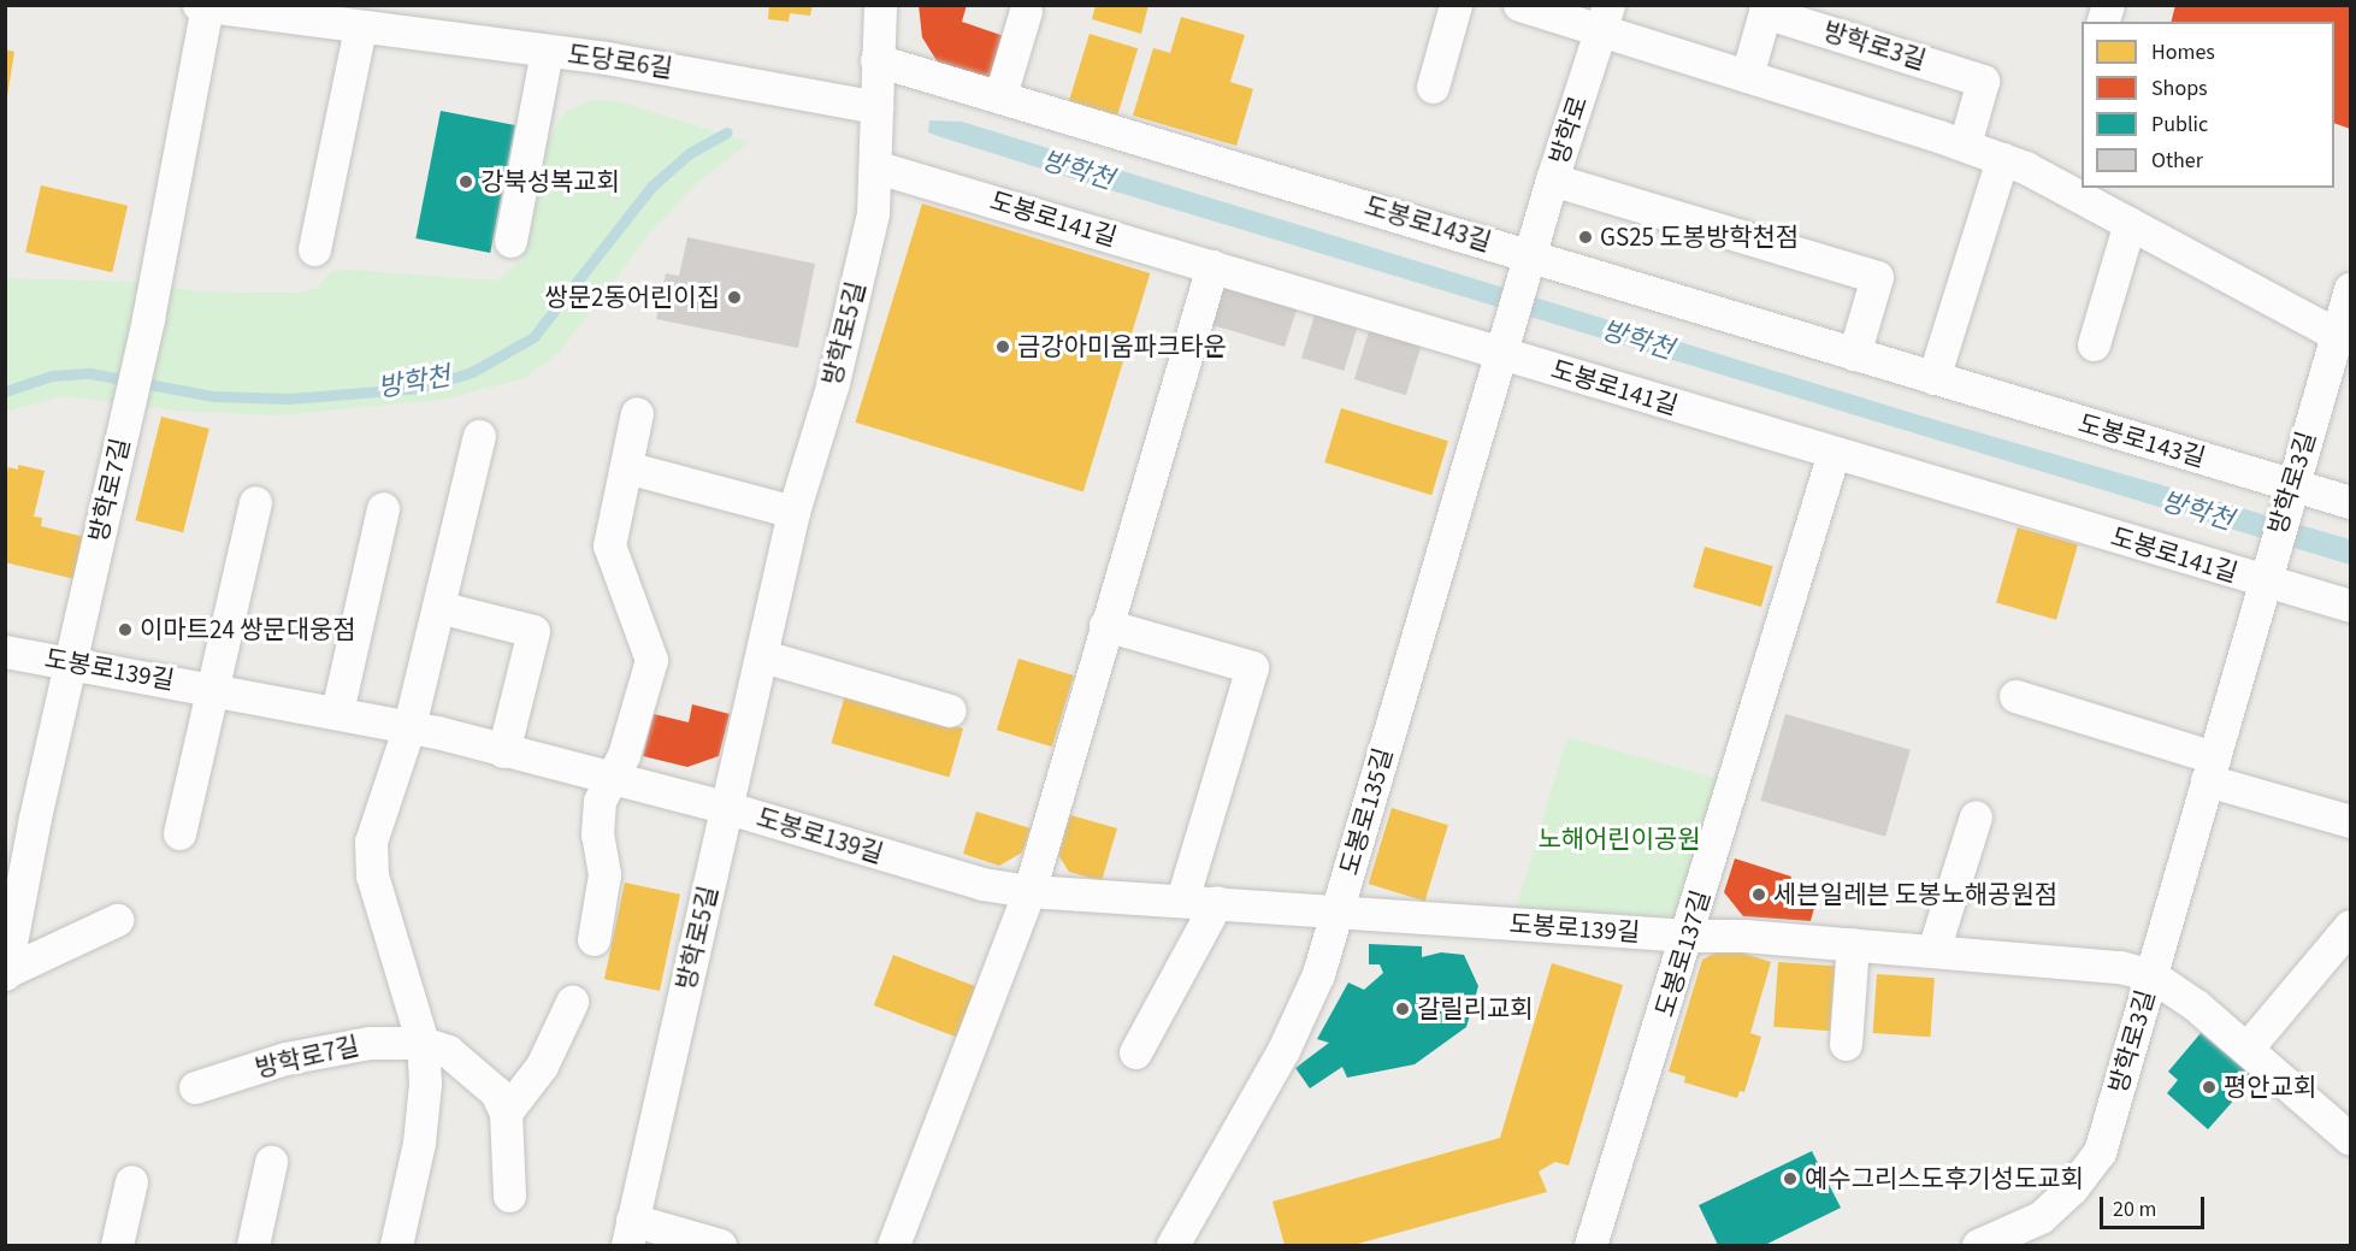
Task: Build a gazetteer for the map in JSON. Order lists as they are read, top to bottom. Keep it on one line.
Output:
{"streets":{"street":["방학로3길","도당로6길","방학로","도봉로141길","도봉로143길","방학로5길","방학로7길","도봉로139길","도봉로135길","도봉로137길"]},"crossings":[["방학로3길","도봉로141길"],["방학로3길","도봉로143길"],["방학로3길","도봉로139길"],["도당로6길","방학로5길"],["도당로6길","방학로7길"],["방학로","도봉로141길"],["방학로","도봉로143길"],["방학로","도봉로135길"],["도봉로141길","방학로5길"],["도봉로141길","도봉로135길"],["도봉로141길","도봉로137길"],["도봉로143길","방학로5길"],["방학로5길","도봉로139길"],["방학로7길","도봉로139길"],["도봉로139길","도봉로135길"],["도봉로139길","도봉로137길"]],"water":["방학천"],"parks":["노해어린이공원"],"places":["강북성복교회","GS25 도봉방학천점","쌍문2동어린이집","금강아미움파크타운","이마트24 쌍문대웅점","세븐일레븐 도봉노해공원점","갈릴리교회","평안교회","예수그리스도후기성도교회"],"legend":["Homes","Shops","Public","Other"],"scale_bar":"20 m"}
